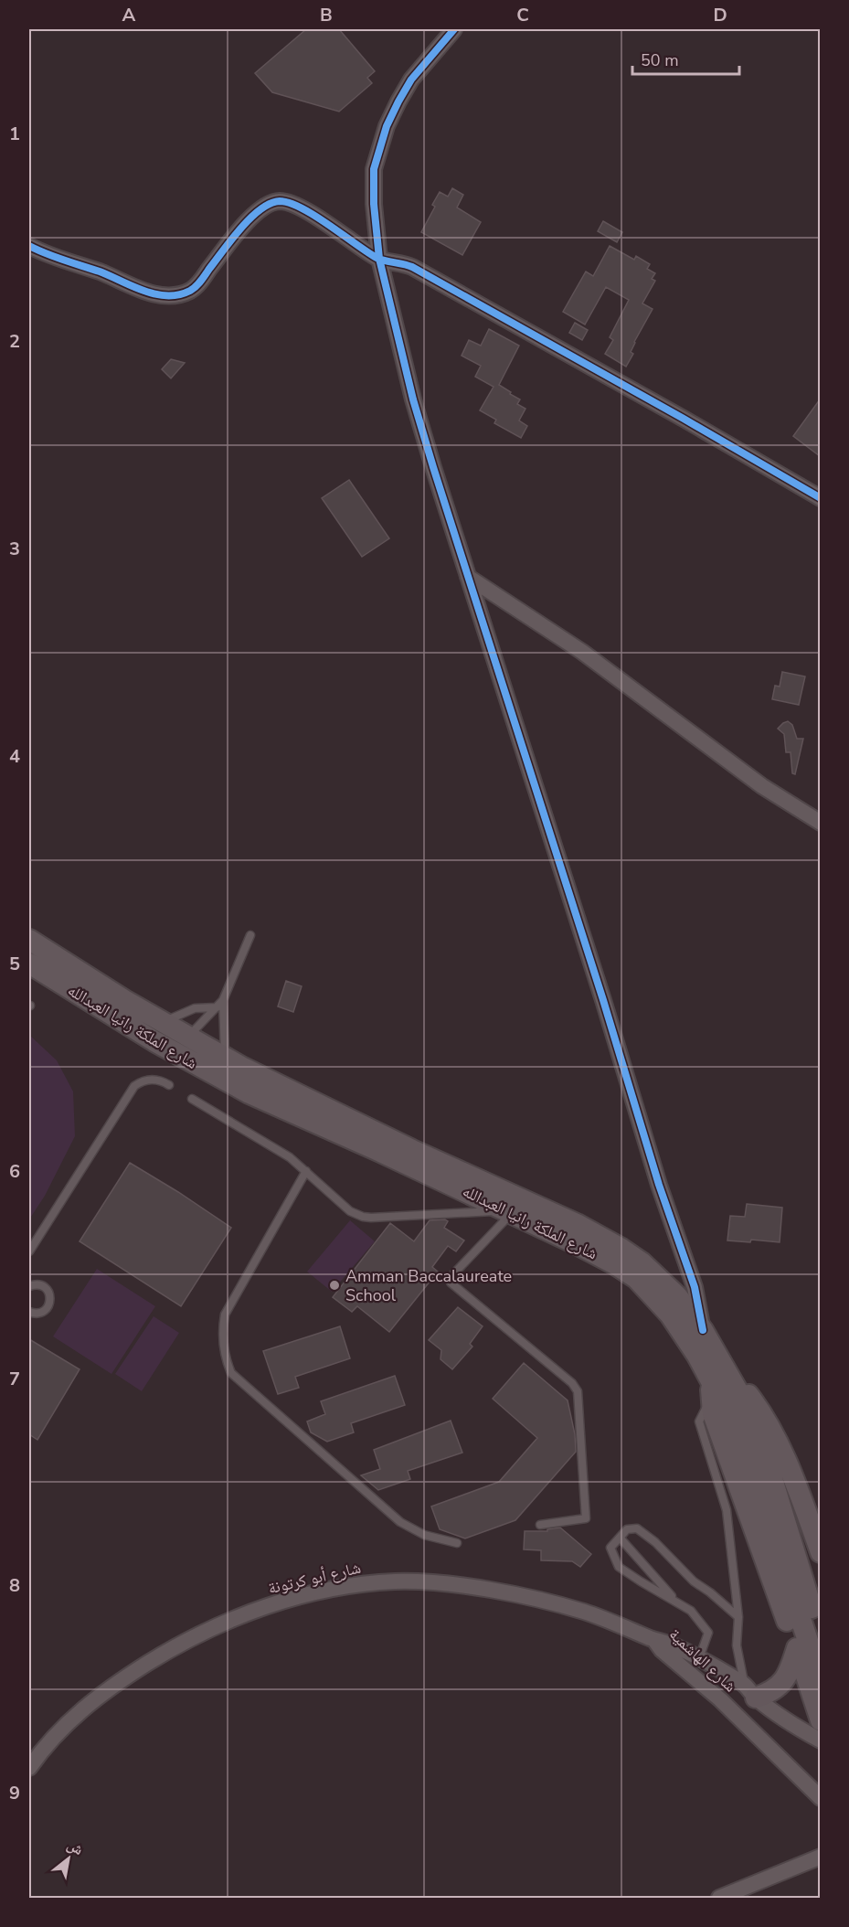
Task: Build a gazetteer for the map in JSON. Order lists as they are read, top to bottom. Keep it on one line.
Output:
{"streets":{"main road":["شارع الملكة رانيا العبدالله"],"street":["شارع أبو كرتونة","شارع الهاشمية"]},"crossings":[["شارع أبو كرتونة","شارع الهاشمية"]],"places":["Amman Baccalaureate School"],"scale_bar":"50 m","north":"top right","grid":{"columns":["A","B","C","D"],"rows":["1","2","3","4","5","6","7","8","9"]}}
